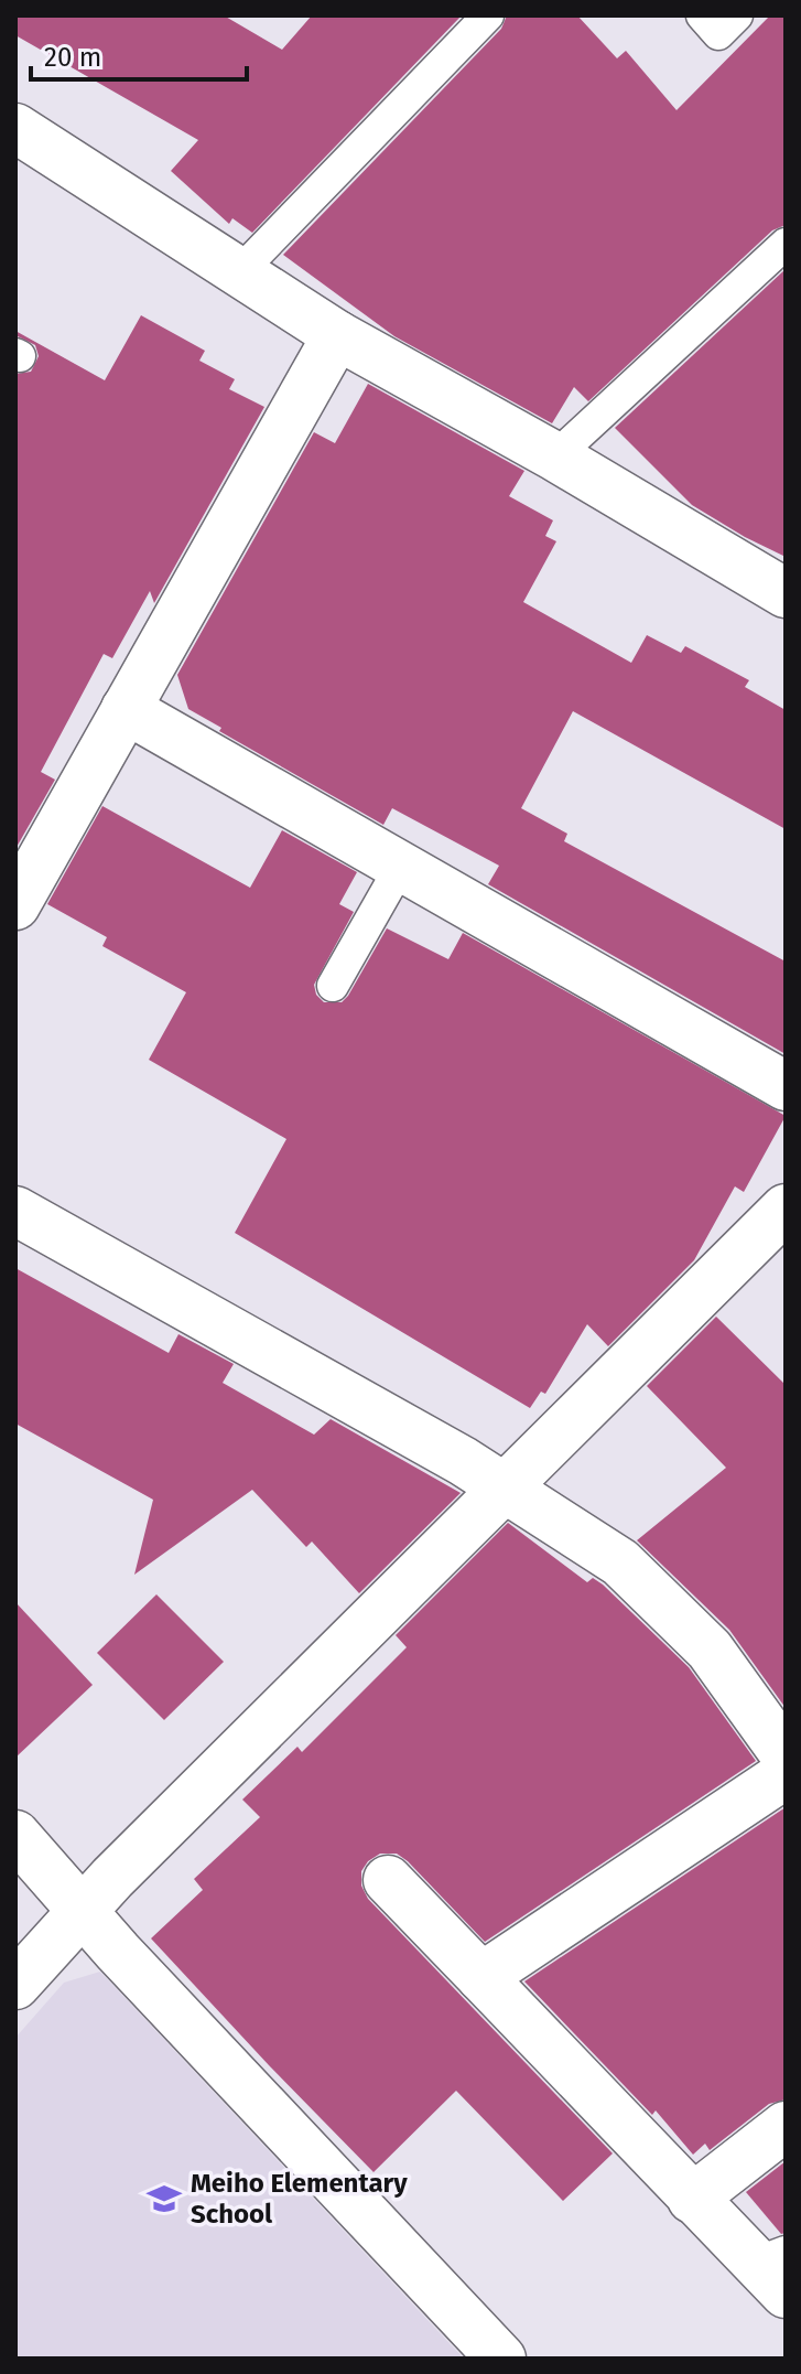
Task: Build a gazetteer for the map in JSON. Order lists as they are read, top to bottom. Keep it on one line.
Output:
{"places":{"school or university":["Meiho Elementary School"]},"scale_bar":"20 m"}
